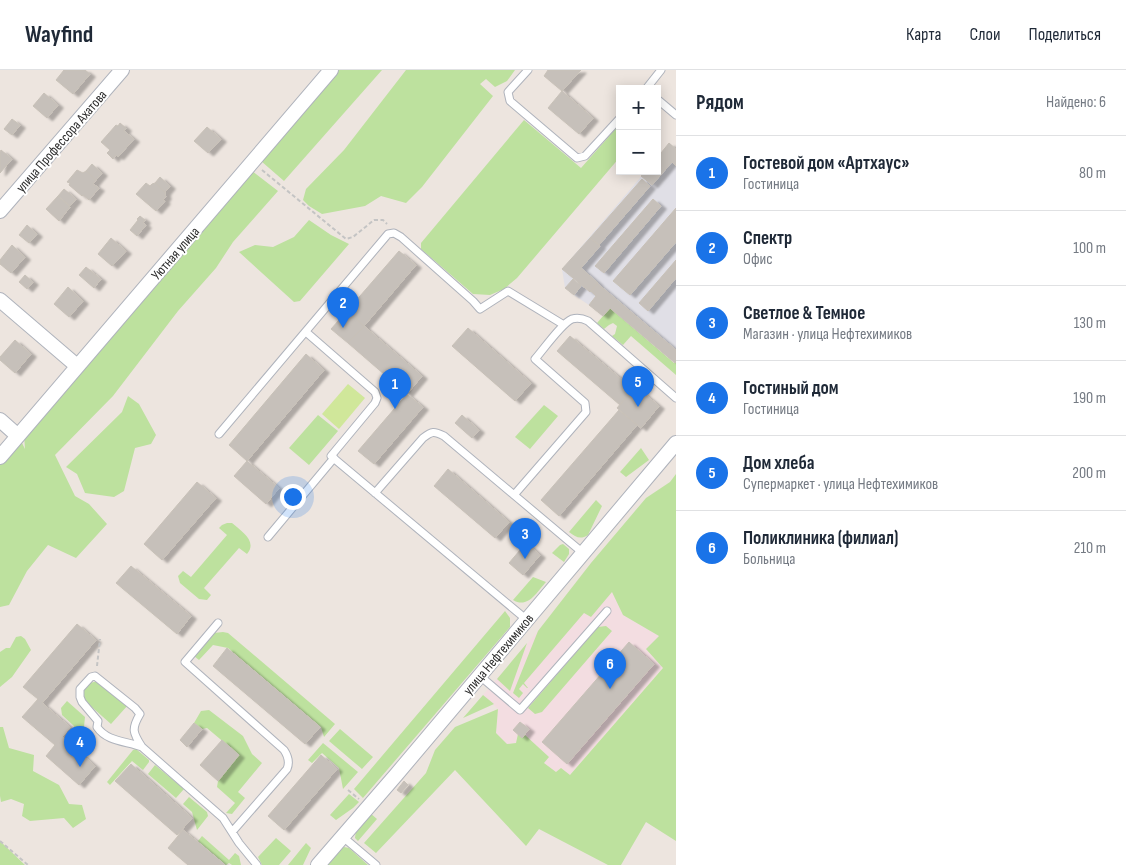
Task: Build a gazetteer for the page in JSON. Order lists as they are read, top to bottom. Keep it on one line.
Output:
{"streets":{"street":["улица Профессора Ахатова","Уютная улица","улица Нефтехимиков"]},"page":{"header":"Wayfind","nav":["Карта","Слои","Поделиться"],"heading":["Рядом","Найдено: 6"],"map_buttons":["+","−"],"list":[{"mark":"1","name":"Гостевой дом «Артхаус»","note":"Гостиница","value":"80 m"},{"mark":"2","name":"Спектр","note":"Офис","value":"100 m"},{"mark":"3","name":"Светлое & Темное","note":"Магазин · улица Нефтехимиков","value":"130 m"},{"mark":"4","name":"Гостиный дом","note":"Гостиница","value":"190 m"},{"mark":"5","name":"Дом хлеба","note":"Супермаркет · улица Нефтехимиков","value":"200 m"},{"mark":"6","name":"Поликлиника (филиал)","note":"Больница","value":"210 m"}],"pins":["2","5","1","3","6","4"]}}
